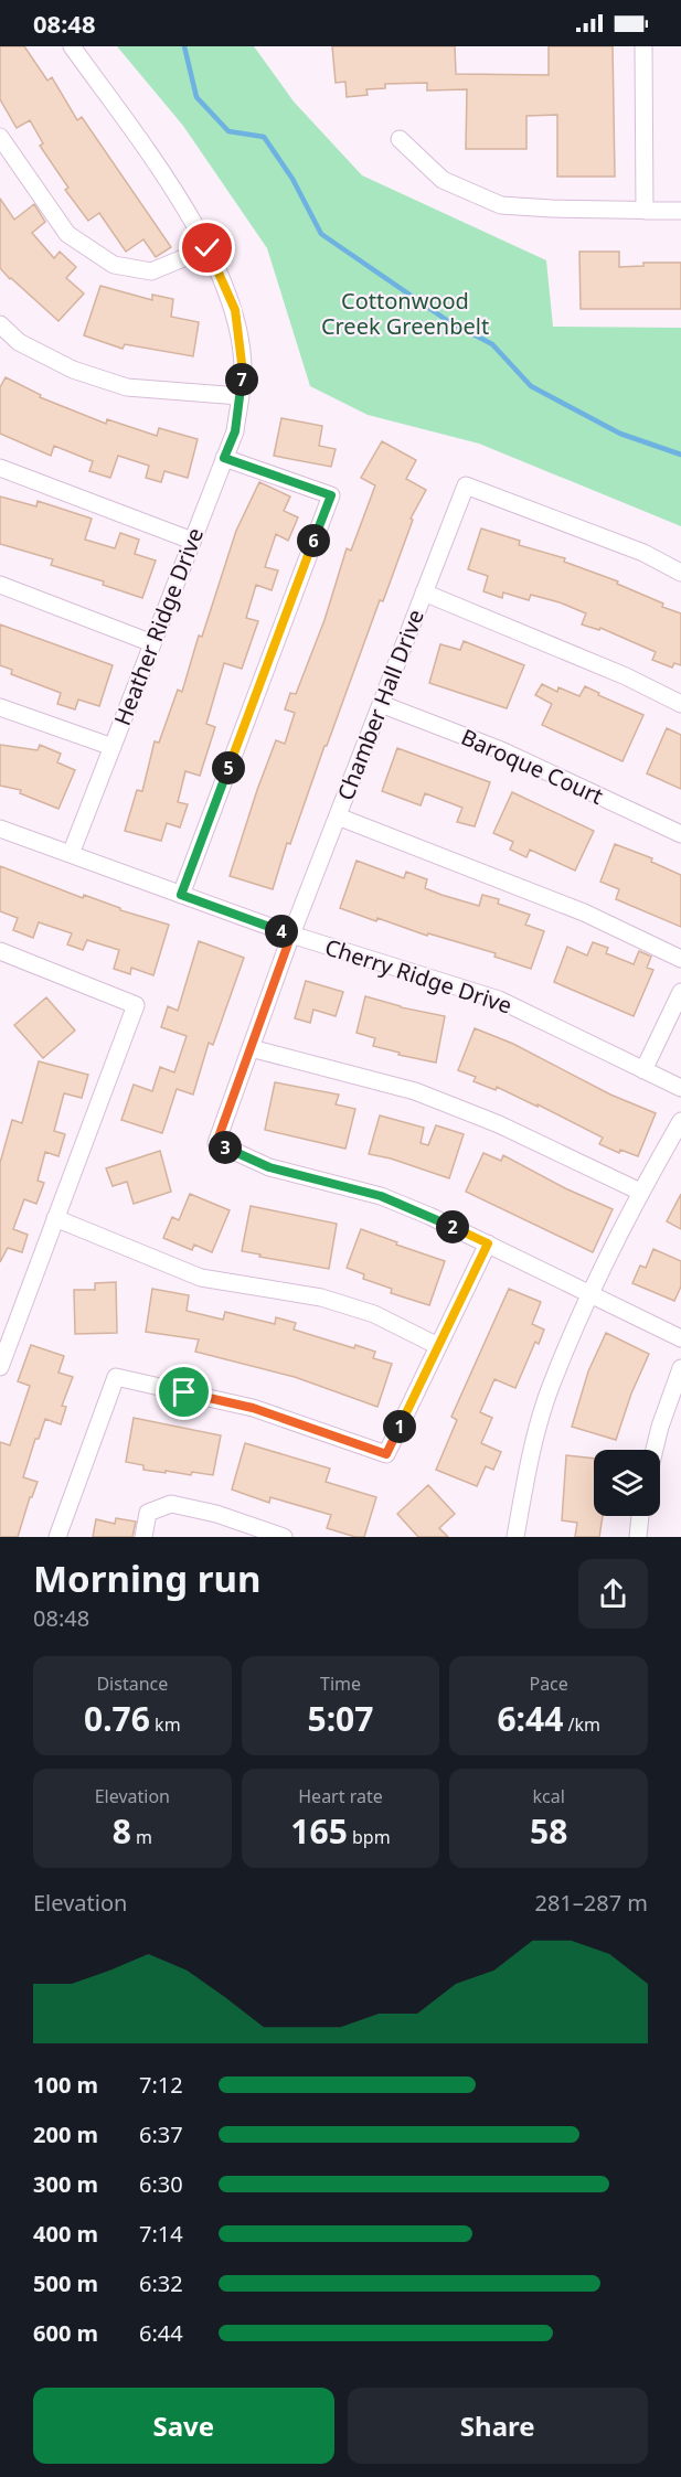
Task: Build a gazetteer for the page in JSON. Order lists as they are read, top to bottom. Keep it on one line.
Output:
{"streets":{"street":["Heather Ridge Drive","Chamber Hall Drive","Baroque Court","Cherry Ridge Drive"]},"crossings":[["Heather Ridge Drive","Cherry Ridge Drive"],["Chamber Hall Drive","Baroque Court"],["Chamber Hall Drive","Cherry Ridge Drive"]],"parks":["Cottonwood Creek Greenbelt"],"page":{"status":"08:48","pins":["7","6","5","4","3","2","1"],"heading":["Morning run","08:48"],"stats":[["Distance","0.76 km"],["Time","5:07"],["Pace","6:44 /km"],["Elevation","8 m"],["Heart rate","165 bpm"],["kcal","58"]],"chart":["Elevation","281–287 m"],"list":[{"name":"100 m","note":"7:12"},{"name":"200 m","note":"6:37"},{"name":"300 m","note":"6:30"},{"name":"400 m","note":"7:14"},{"name":"500 m","note":"6:32"},{"name":"600 m","note":"6:44"}],"buttons":["Save","Share"]}}
